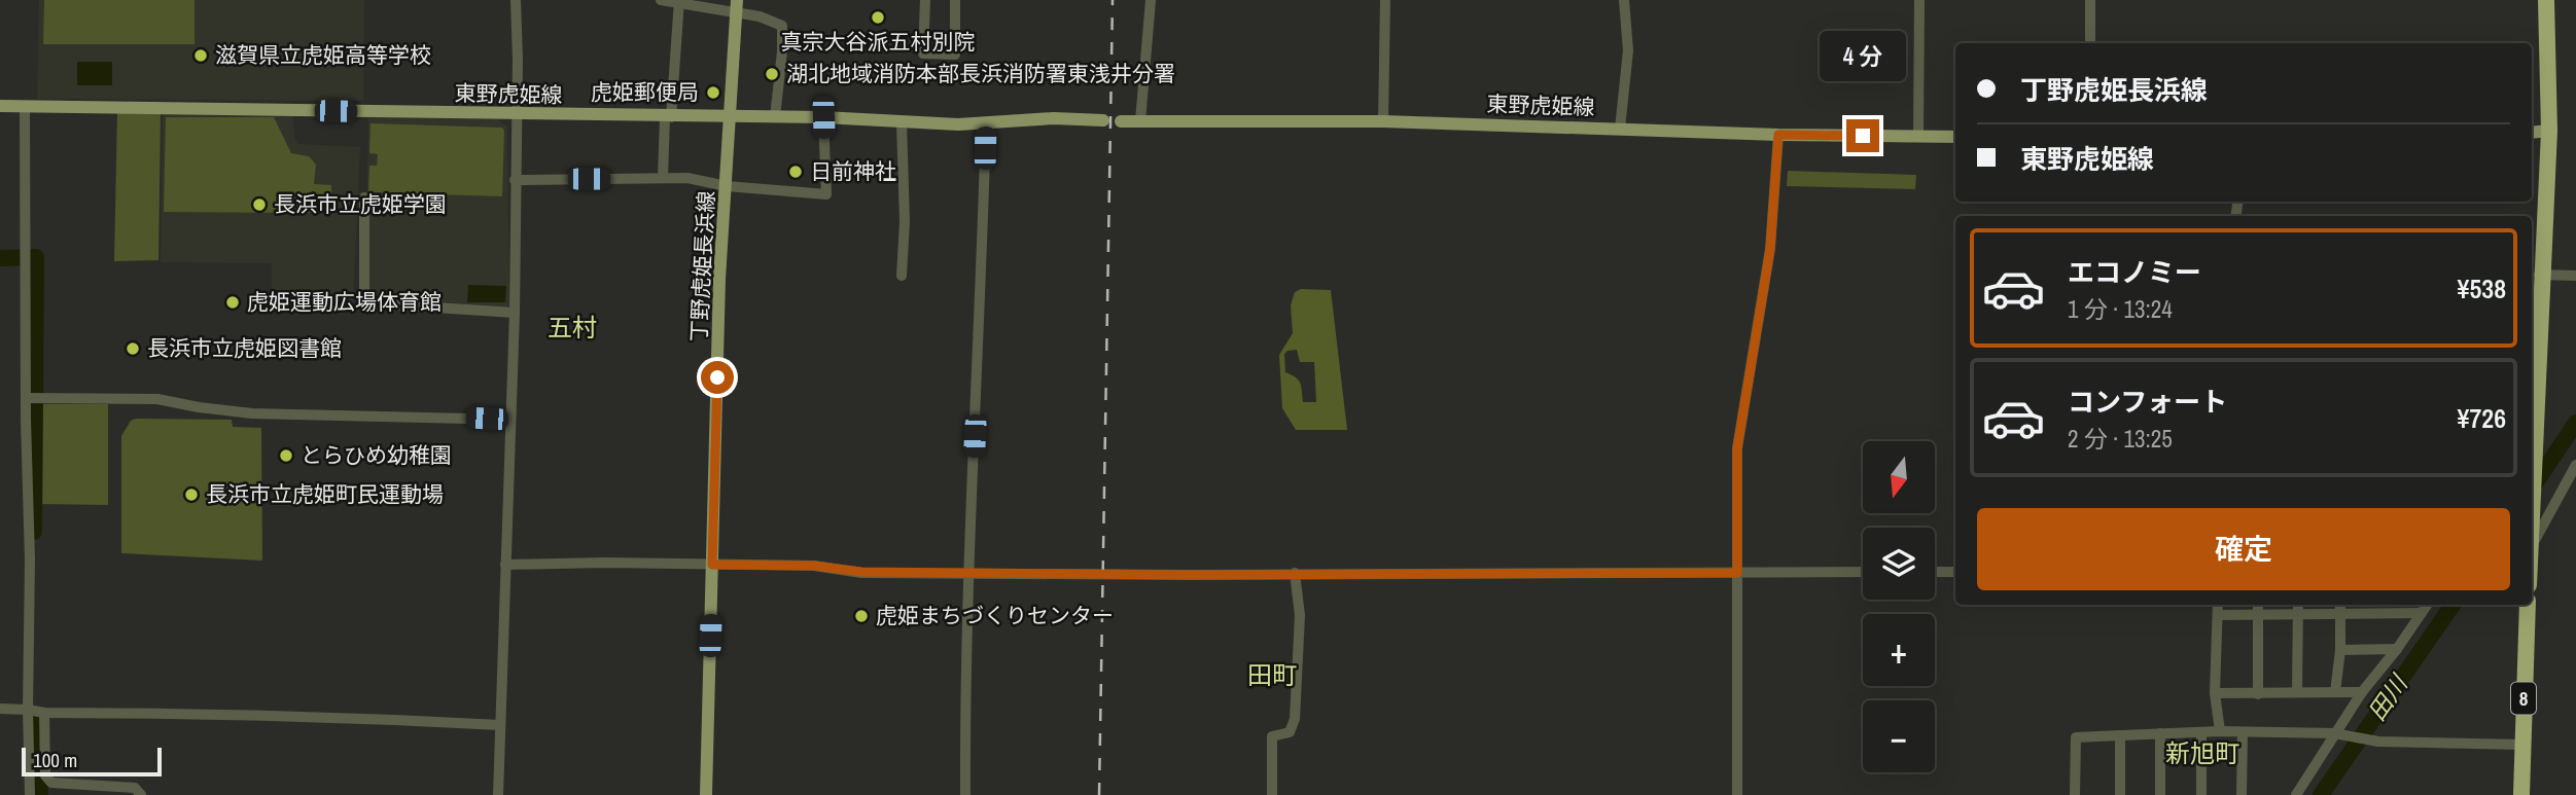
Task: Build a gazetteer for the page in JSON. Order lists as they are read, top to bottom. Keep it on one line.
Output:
{"streets":{"highway":["8"],"main road":["東野虎姫線","丁野虎姫長浜線"]},"crossings":[["東野虎姫線","丁野虎姫長浜線"]],"districts":["五村","田町","新旭町"],"water":["田川"],"places":["真宗大谷派五村別院","滋賀県立虎姫高等学校","湖北地域消防本部長浜消防署東浅井分署","虎姫郵便局","日前神社","長浜市立虎姫学園","虎姫運動広場体育館","長浜市立虎姫図書館","とらひめ幼稚園","長浜市立虎姫町民運動場","虎姫まちづくりセンター"],"scale_bar":"100 m","north":"bottom","page":{"bubble":"4 分","banner":["丁野虎姫長浜線","東野虎姫線"],"list":[{"name":"エコノミー","note":"1 分 · 13:24","value":"¥538"},{"name":"コンフォート","note":"2 分 · 13:25","value":"¥726"}],"map_buttons":["+","−"],"buttons":"確定","scale":"100 m"}}
